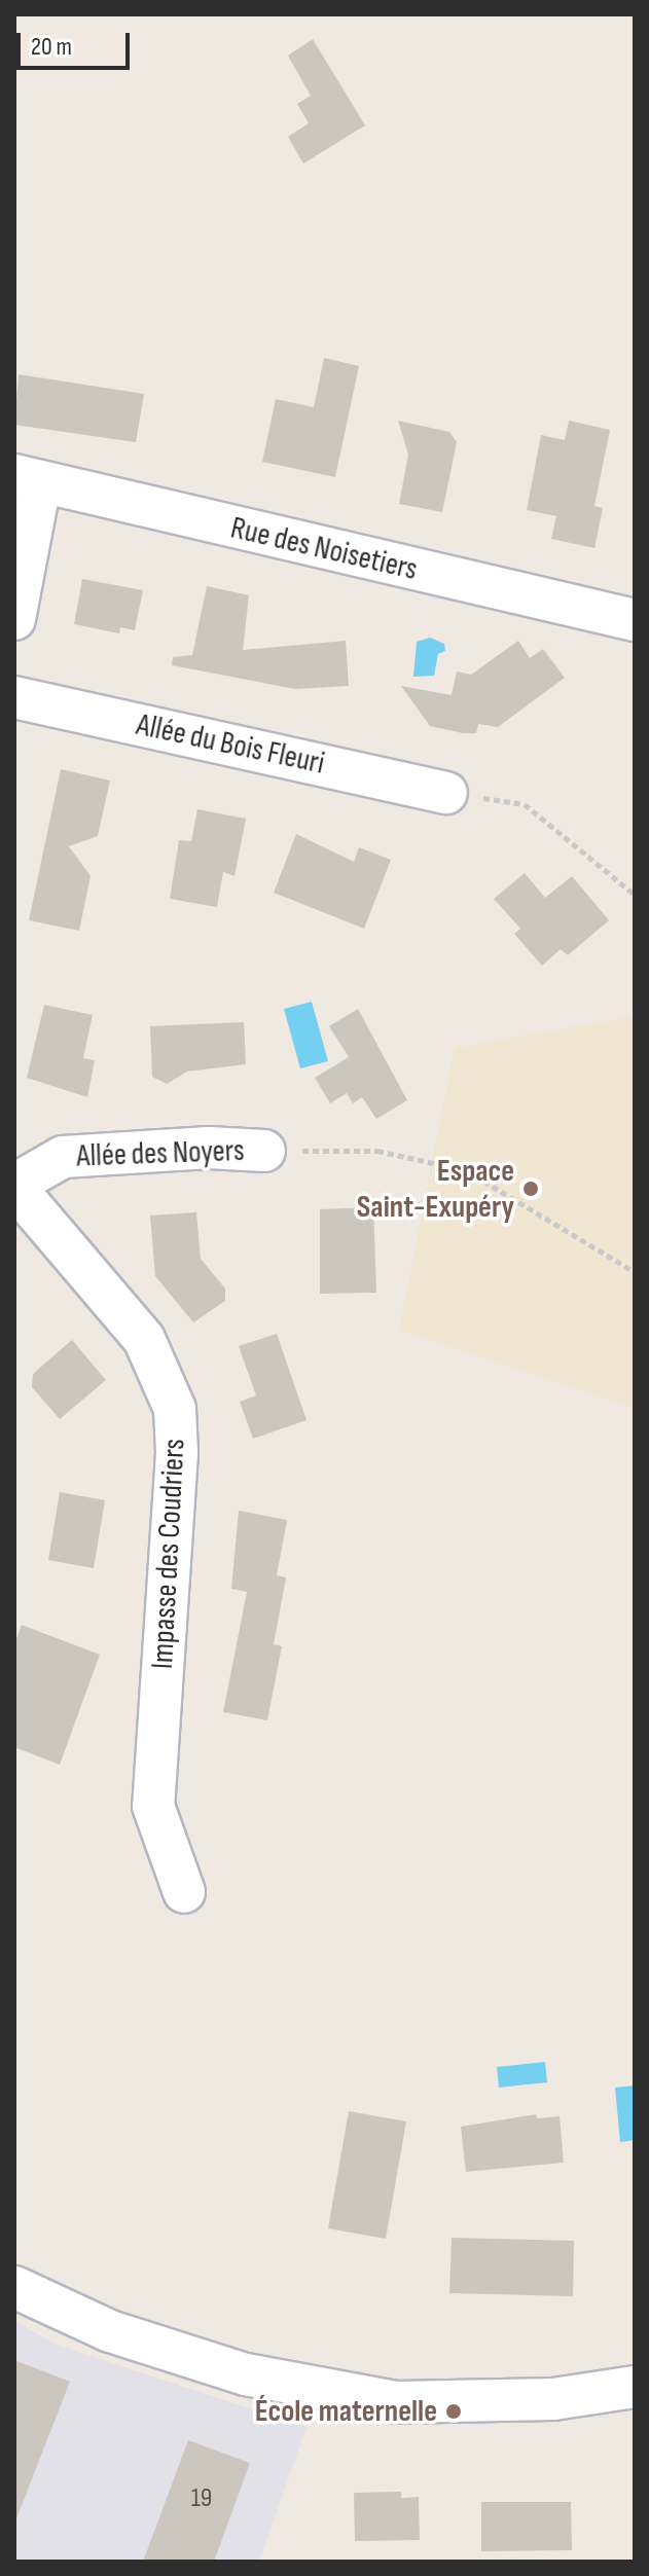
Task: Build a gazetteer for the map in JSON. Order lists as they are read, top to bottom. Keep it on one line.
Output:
{"streets":{"street":["Rue des Noisetiers","Allée du Bois Fleuri","Allée des Noyers","Impasse des Coudriers"]},"crossings":[["Allée des Noyers","Impasse des Coudriers"]],"places":["Espace Saint-Exupéry","École maternelle"],"house_numbers":["19"],"scale_bar":"20 m"}
